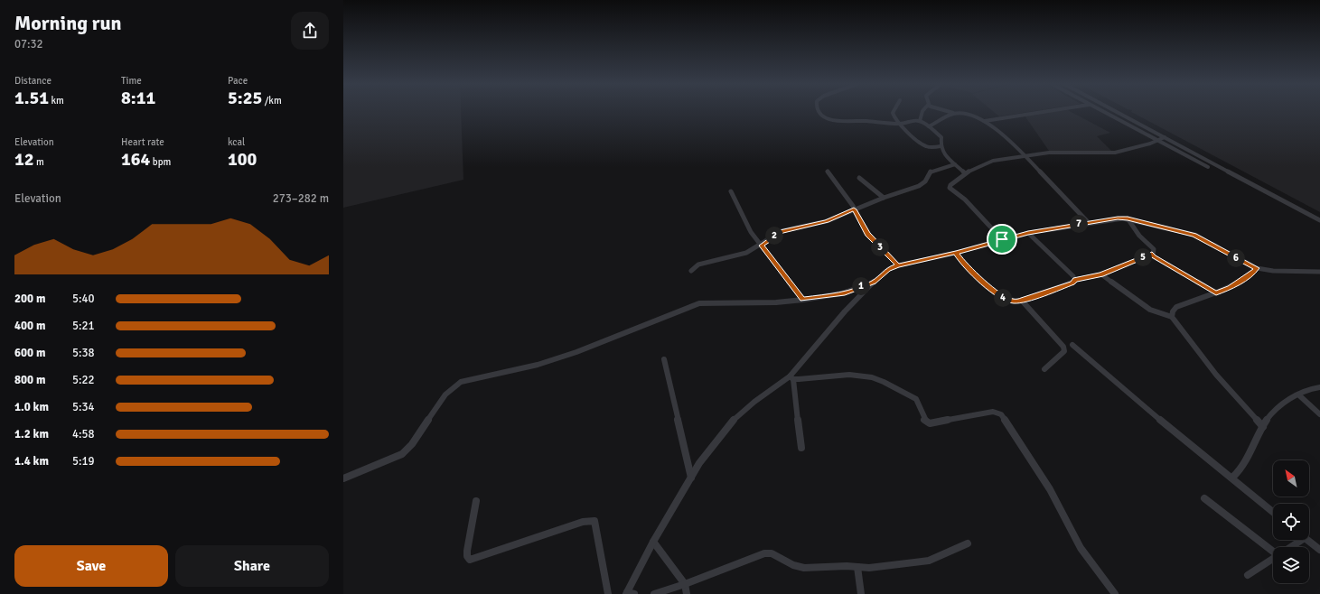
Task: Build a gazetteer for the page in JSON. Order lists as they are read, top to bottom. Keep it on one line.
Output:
{"north":"top left","page":{"heading":["Morning run","07:32"],"stats":[["Distance","1.51 km"],["Time","8:11"],["Pace","5:25 /km"],["Elevation","12 m"],["Heart rate","164 bpm"],["kcal","100"]],"chart":["Elevation","273–282 m"],"pins":["7","2","3","5","6","1","4"],"list":[{"name":"200 m","note":"5:40"},{"name":"400 m","note":"5:21"},{"name":"600 m","note":"5:38"},{"name":"800 m","note":"5:22"},{"name":"1.0 km","note":"5:34"},{"name":"1.2 km","note":"4:58"},{"name":"1.4 km","note":"5:19"}],"buttons":["Save","Share"]}}
